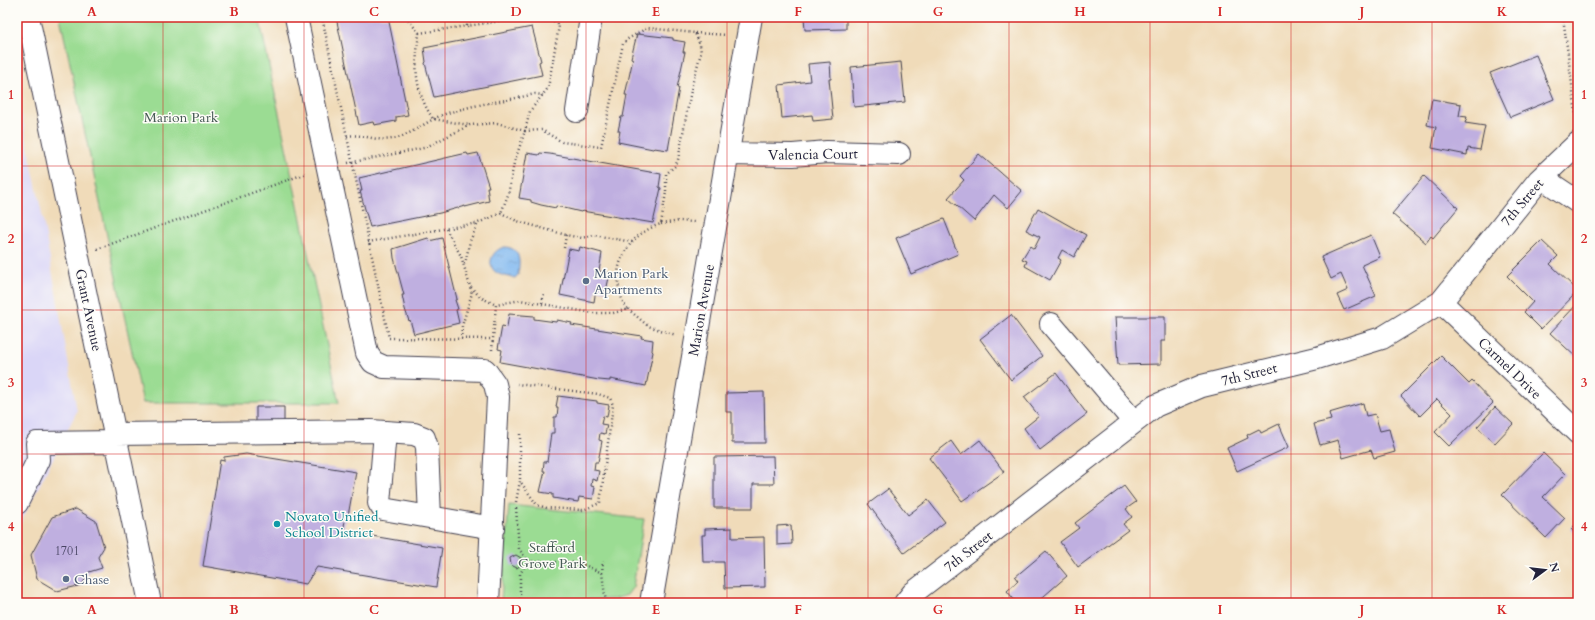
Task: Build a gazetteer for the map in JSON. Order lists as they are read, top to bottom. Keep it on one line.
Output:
{"streets":{"street":["Valencia Court","7th Street","Grant Avenue","Marion Avenue","Carmel Drive"]},"crossings":[["Valencia Court","Marion Avenue"],["7th Street","Carmel Drive"]],"parks":["Marion Park","Stafford Grove Park"],"places":["Marion Park Apartments","Novato Unified School District","Chase"],"house_numbers":["1701"],"north":"right","grid":{"columns":["A","B","C","D","E","F","G","H","I","J","K"],"rows":["1","2","3","4"]}}
